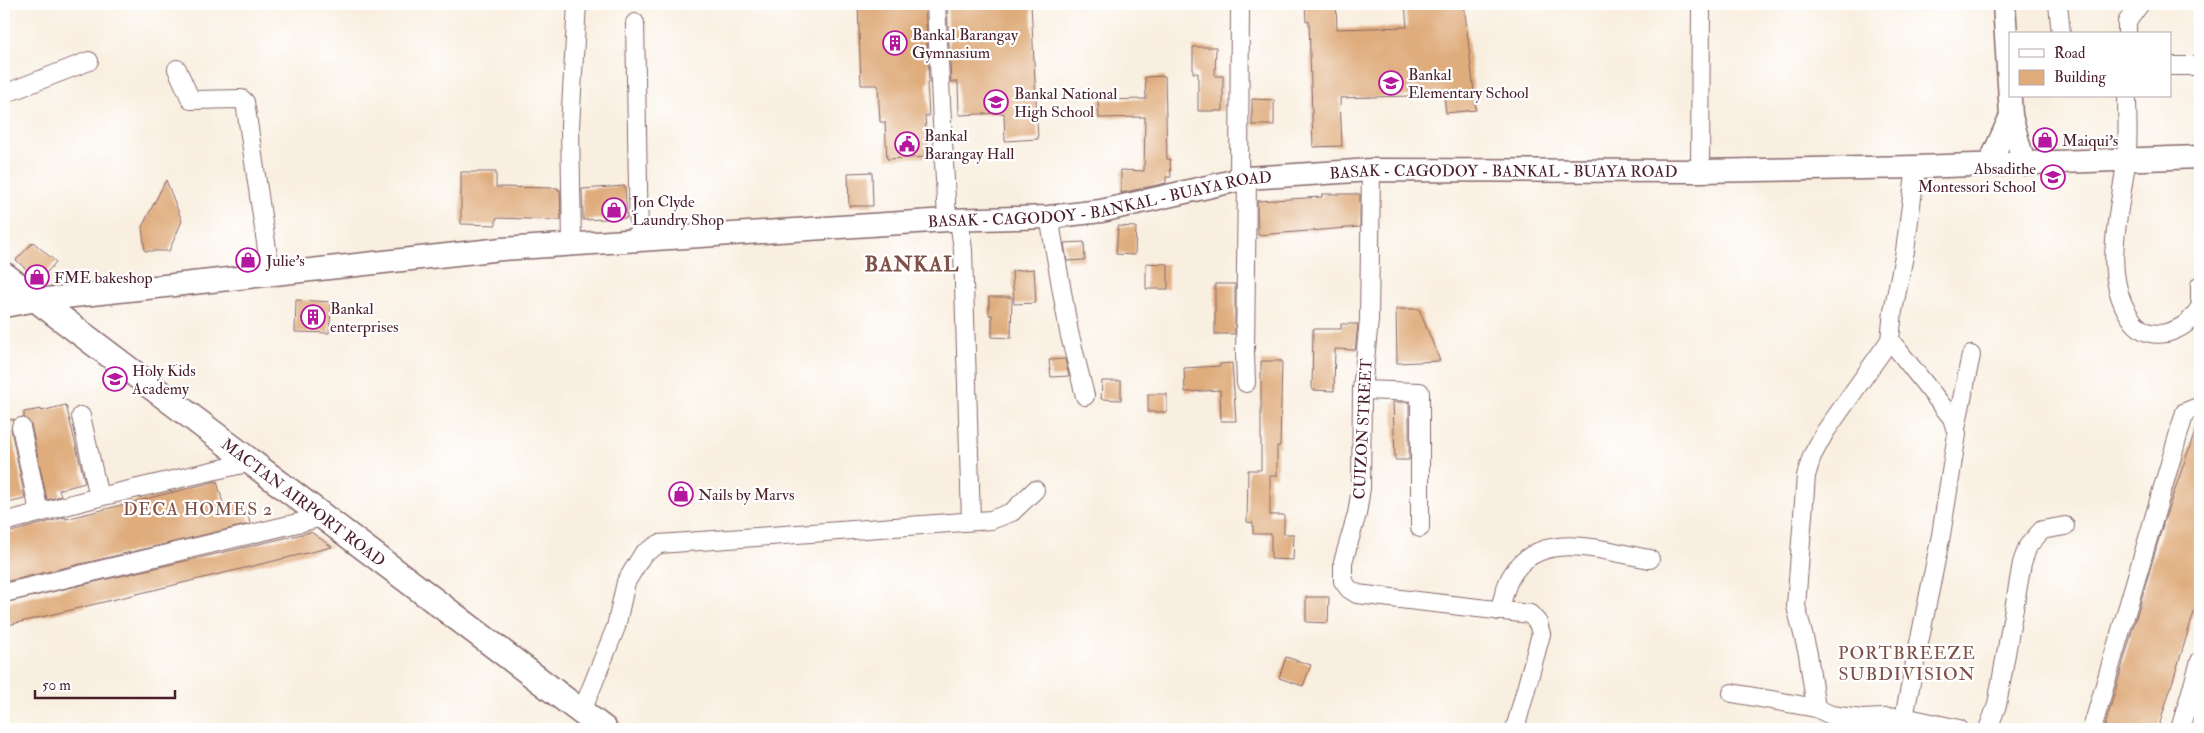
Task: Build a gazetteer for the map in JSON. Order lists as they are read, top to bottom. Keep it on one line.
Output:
{"streets":{"main road":["MACTAN AIRPORT ROAD"],"street":["BASAK - CAGODOY - BANKAL - BUAYA ROAD","CUIZON STREET"]},"crossings":[["BASAK - CAGODOY - BANKAL - BUAYA ROAD","CUIZON STREET"],["BASAK - CAGODOY - BANKAL - BUAYA ROAD","MACTAN AIRPORT ROAD"]],"districts":["BANKAL","DECA HOMES 2","PORTBREEZE SUBDIVISION"],"places":{"building":["Bankal Barangay Gymnasium","Bankal enterprises"],"school or university":["Bankal Elementary School","Bankal National High School","Absadithe Montessori School","Holy Kids Academy"],"shop":["Maiqui's","Jon Clyde Laundry Shop","Julie's","FME bakeshop","Nails by Marvs"],"public building":["Bankal Barangay Hall"]},"legend":["Road","Building"],"scale_bar":"50 m"}
